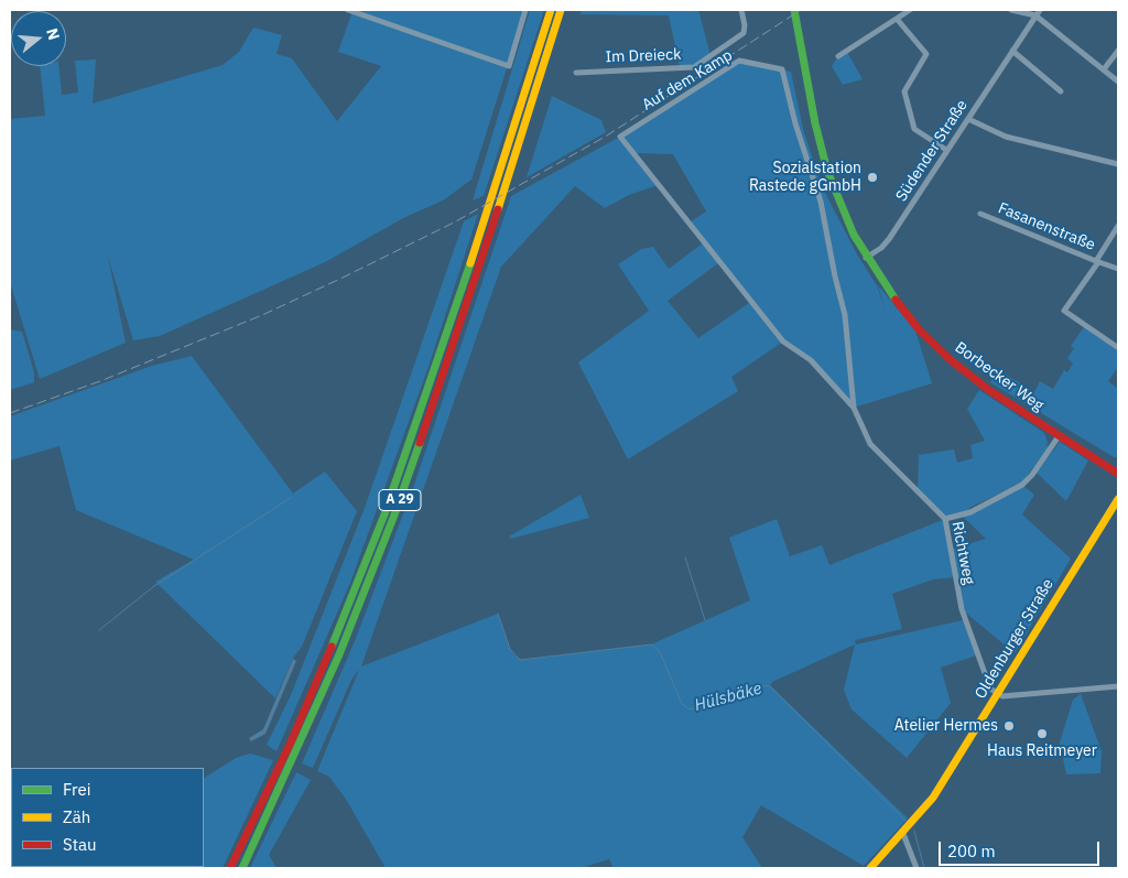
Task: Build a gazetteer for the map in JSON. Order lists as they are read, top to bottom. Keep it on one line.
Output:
{"streets":{"main road":["Borbecker Weg","A 29","Oldenburger Straße"],"street":["Im Dreieck","Auf dem Kamp","Südender Straße","Fasanenstraße","Richtweg"]},"crossings":[["Auf dem Kamp","Richtweg"],["Südender Straße","Borbecker Weg"],["Richtweg","Oldenburger Straße"]],"water":["Hülsbäke"],"places":["Sozialstation Rastede gGmbH","Atelier Hermes","Haus Reitmeyer"],"legend":["Frei","Zäh","Stau"],"scale_bar":"200 m","north":"right"}
